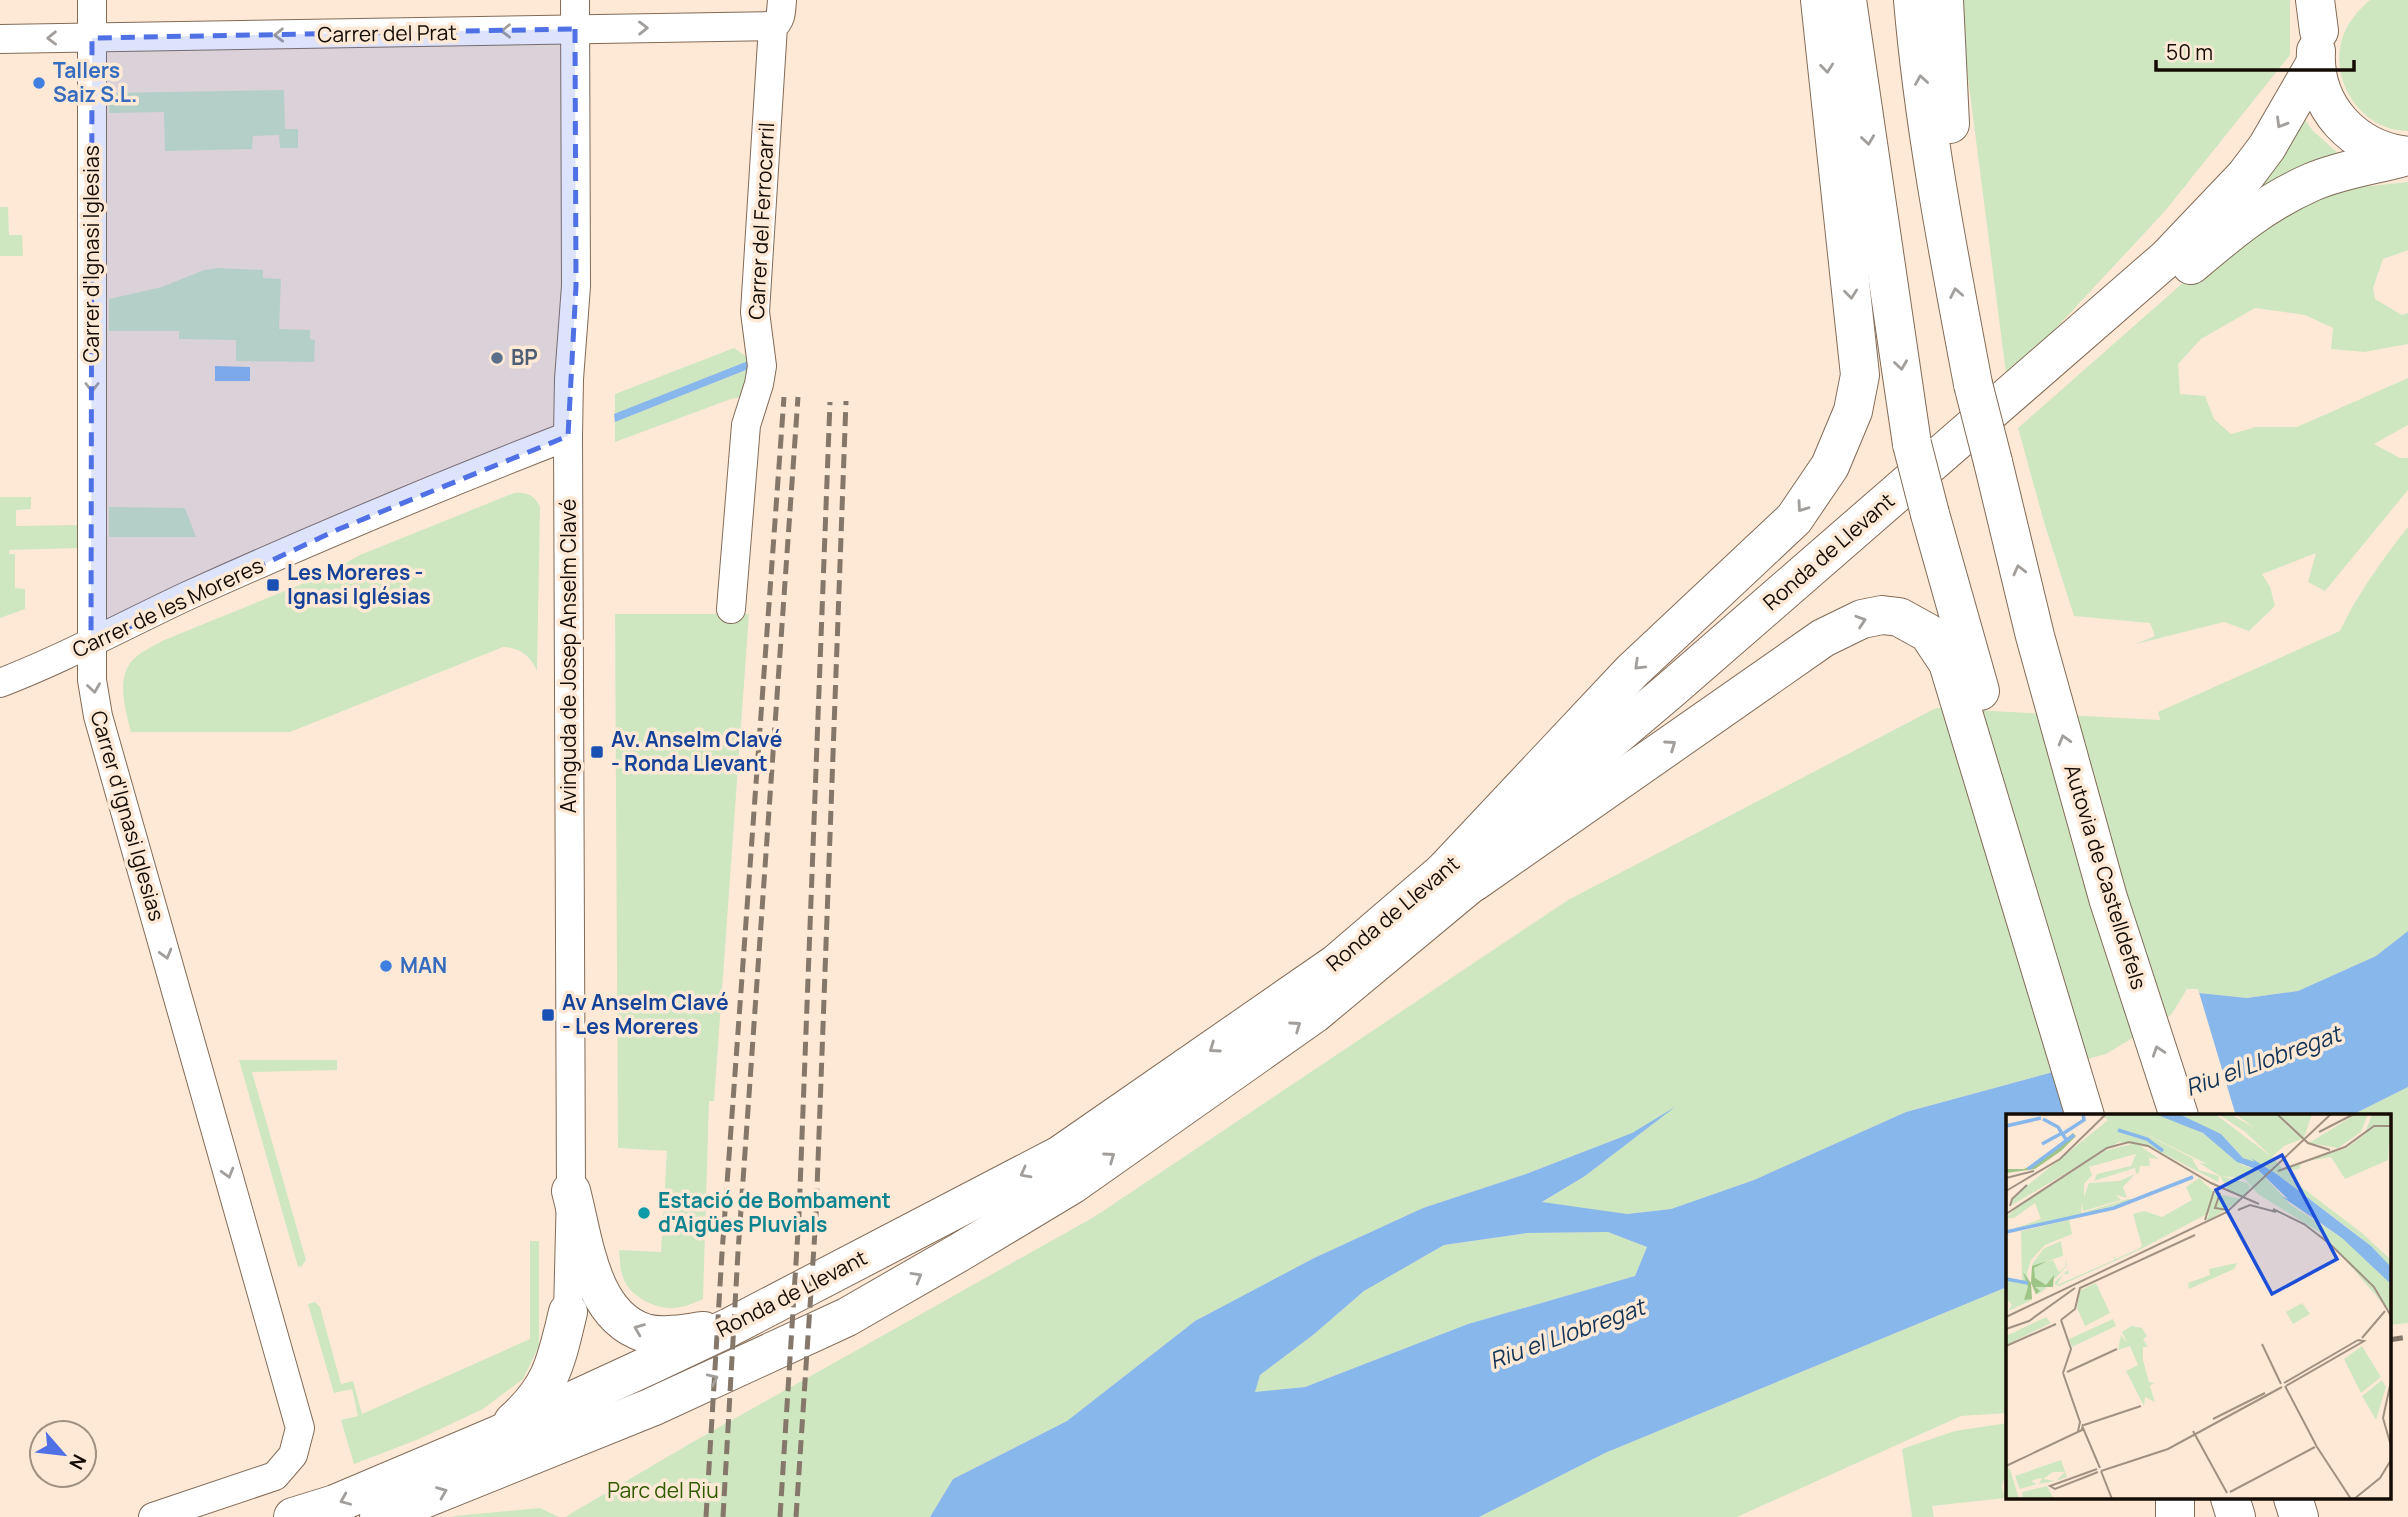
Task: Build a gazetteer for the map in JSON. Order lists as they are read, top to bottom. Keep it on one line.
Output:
{"streets":{"main road":["Ronda de Llevant","Autovia de Castelldefels"],"street":["Carrer del Prat","Carrer del Ferrocarril","Carrer d'Ignasi Iglesias","Carrer de les Moreres","Avinguda de Josep Anselm Clavé"]},"crossings":[["Carrer del Prat","Carrer del Ferrocarril"],["Carrer del Prat","Carrer d'Ignasi Iglesias"],["Carrer del Prat","Avinguda de Josep Anselm Clavé"],["Carrer d'Ignasi Iglesias","Carrer de les Moreres"],["Carrer de les Moreres","Avinguda de Josep Anselm Clavé"]],"one_way":["Carrer d'Ignasi Iglesias"],"water":["Riu el Llobregat"],"parks":["Parc del Riu"],"places":{"other":["Tallers Saiz S.L.","BP","MAN","Estació de Bombament d'Aigües Pluvials"],"transit":["Les Moreres - Ignasi Iglésias","Av. Anselm Clavé - Ronda Llevant","Av Anselm Clavé - Les Moreres"]},"scale_bar":"50 m","north":"bottom right"}
